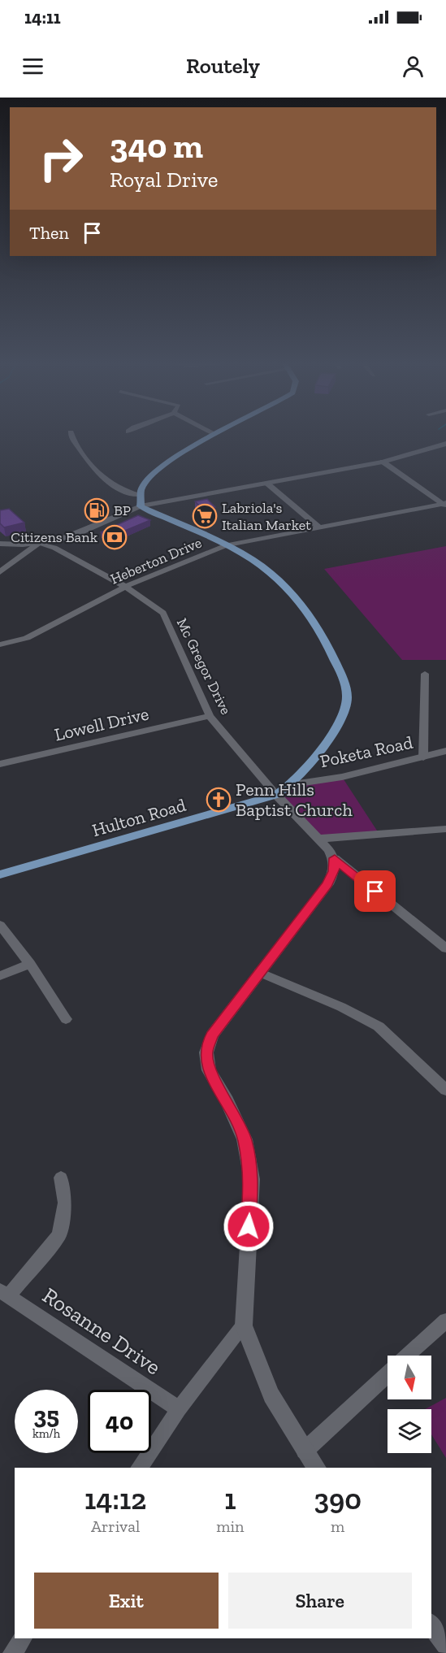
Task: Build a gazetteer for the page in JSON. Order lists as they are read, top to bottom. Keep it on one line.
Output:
{"streets":{"main road":["Hulton Road"],"street":["Heberton Drive","Mc Gregor Drive","Lowell Drive","Poketa Road","Rosanne Drive"]},"crossings":[["Heberton Drive","Mc Gregor Drive"],["Heberton Drive","Hulton Road"],["Mc Gregor Drive","Lowell Drive"],["Mc Gregor Drive","Hulton Road"],["Poketa Road","Hulton Road"]],"places":{"fuel station":["BP"],"supermarket":["Labriola's Italian Market"],"bank":["Citizens Bank"],"church":["Penn Hills Baptist Church"]},"north":"bottom","page":{"status":"14:11","header":"Routely","turn":["340 m","Royal Drive"],"then":"Then","speed":"35 km/h","limit":"40","eta":["14:12","Arrival","1","min","390","m"],"buttons":["Exit","Share"]}}
